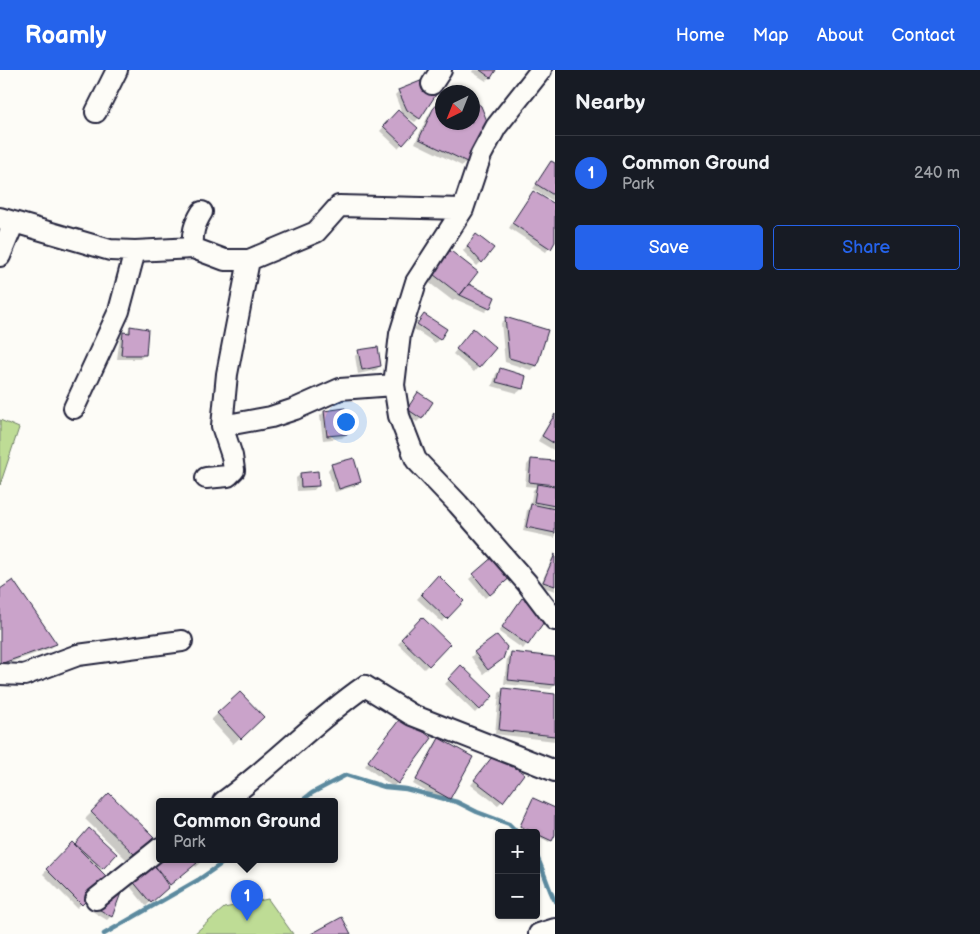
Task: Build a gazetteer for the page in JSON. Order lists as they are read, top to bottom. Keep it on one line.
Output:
{"north":"bottom left","page":{"header":"Roamly","nav":["Home","Map","About","Contact"],"heading":"Nearby","list":[{"mark":"1","name":"Common Ground","note":"Park","value":"240 m"}],"buttons":["Save","Share"],"popup":["Common Ground","Park"],"map_buttons":["+","−"],"pins":"1"}}
